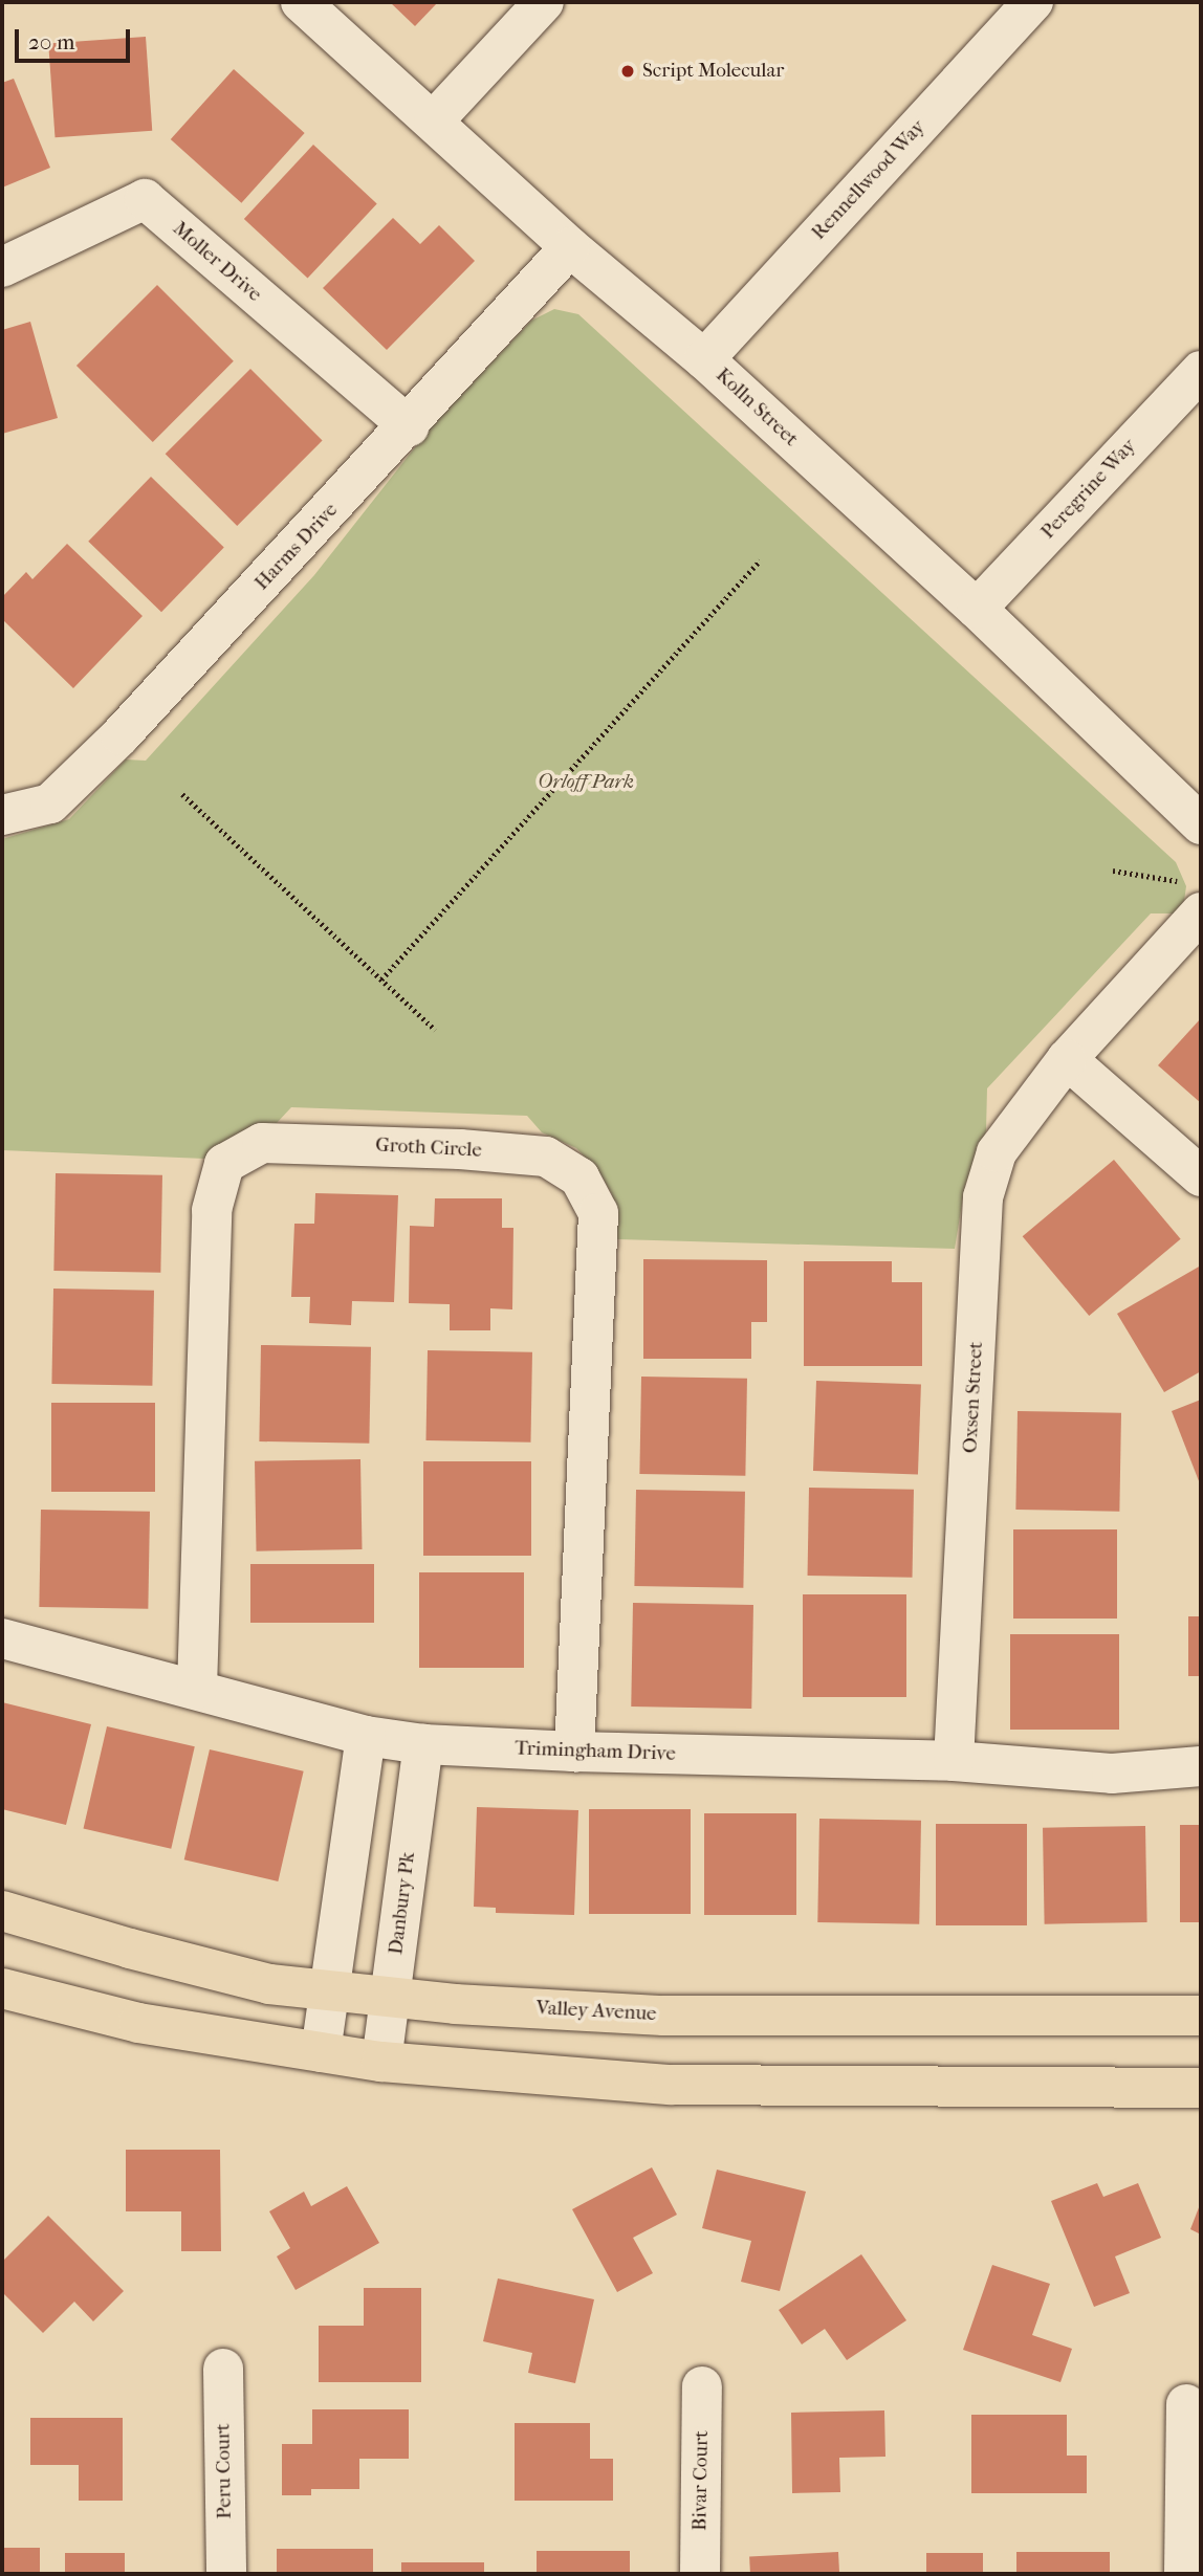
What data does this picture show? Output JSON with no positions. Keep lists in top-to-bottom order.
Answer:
{
  "streets": {
    "main road": ["Valley Avenue"],
    "street": [
      "Rennellwood Way",
      "Moller Drive",
      "Kolln Street",
      "Peregrine Way",
      "Harms Drive",
      "Groth Circle",
      "Oxsen Street",
      "Trimingham Drive",
      "Danbury Pk",
      "Peru Court",
      "Bivar Court"
    ]
  },
  "crossings": [
    ["Rennellwood Way", "Kolln Street"],
    ["Moller Drive", "Harms Drive"],
    ["Kolln Street", "Peregrine Way"],
    ["Kolln Street", "Harms Drive"],
    ["Groth Circle", "Trimingham Drive"],
    ["Oxsen Street", "Trimingham Drive"],
    ["Trimingham Drive", "Danbury Pk"],
    ["Danbury Pk", "Valley Avenue"]
  ],
  "parks": ["Orloff Park"],
  "places": ["Script Molecular"],
  "scale_bar": "20 m"
}
